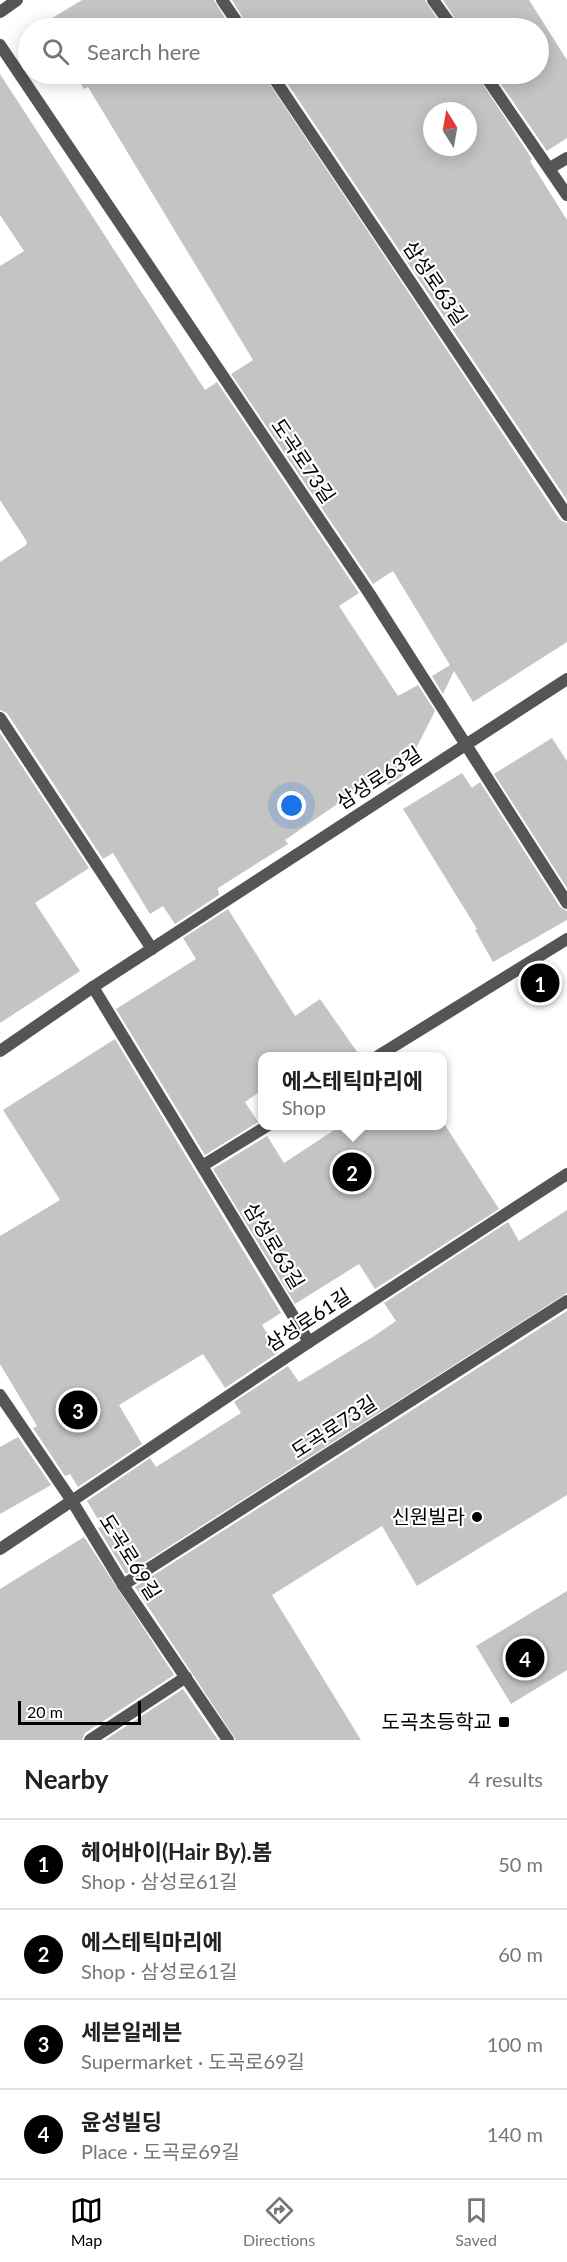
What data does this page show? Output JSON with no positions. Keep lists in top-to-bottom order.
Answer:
{
  "streets": {
    "street": [
      "삼성로63길",
      "도곡로73길",
      "삼성로61길",
      "도곡로69길"
    ]
  },
  "crossings": [
    ["삼성로63길", "도곡로73길"],
    ["삼성로63길", "삼성로61길"],
    ["도곡로73길", "도곡로69길"],
    ["삼성로61길", "도곡로69길"]
  ],
  "places": {
    "other": ["신원빌라"],
    "transit": ["도곡초등학교"]
  },
  "scale_bar": "20 m",
  "north": "top",
  "page": {
    "search": "Search here",
    "pins": [
      "1",
      "2",
      "3",
      "4"
    ],
    "popup": ["에스테틱마리에", "Shop"],
    "scale": "20 m",
    "heading": ["Nearby", "4 results"],
    "list": [
      {
        "mark": "1",
        "name": "헤어바이(Hair By).봄",
        "note": "Shop · 삼성로61길",
        "value": "50 m"
      },
      {
        "mark": "2",
        "name": "에스테틱마리에",
        "note": "Shop · 삼성로61길",
        "value": "60 m"
      },
      {
        "mark": "3",
        "name": "세븐일레븐",
        "note": "Supermarket · 도곡로69길",
        "value": "100 m"
      },
      {
        "mark": "4",
        "name": "윤성빌딩",
        "note": "Place · 도곡로69길",
        "value": "140 m"
      }
    ],
    "nav": ["Map", "Directions", "Saved"]
  }
}
